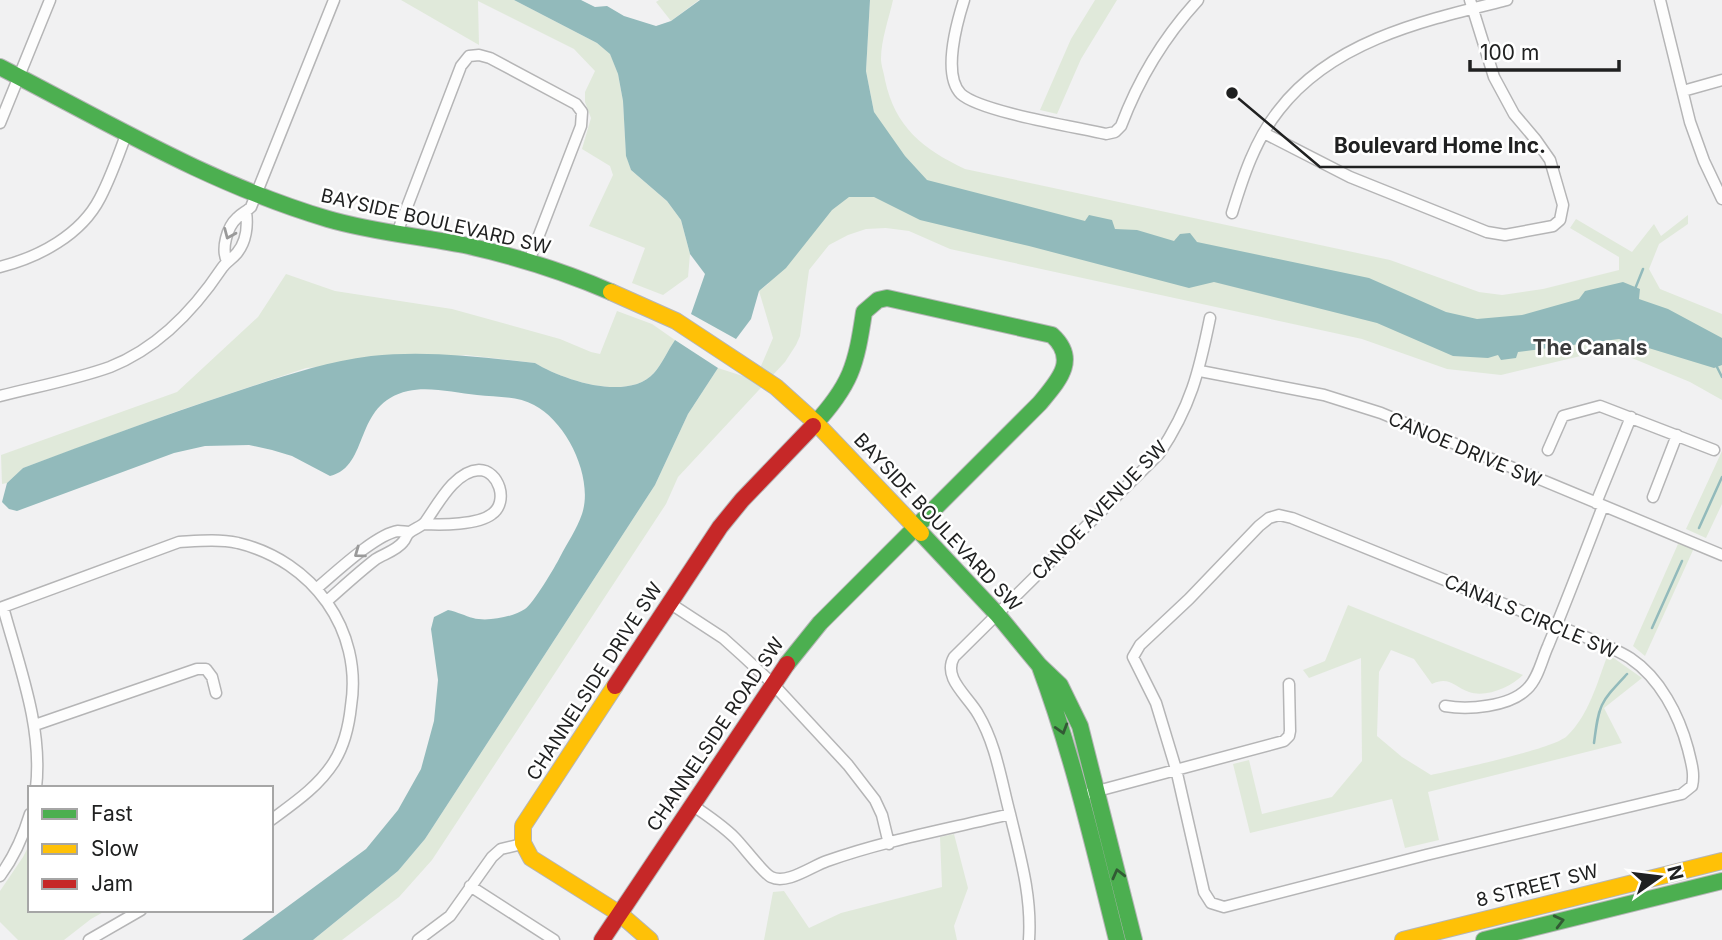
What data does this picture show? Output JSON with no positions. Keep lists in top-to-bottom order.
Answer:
{
  "streets": {
    "street": [
      "BAYSIDE BOULEVARD SW",
      "CANOE DRIVE SW",
      "CANOE AVENUE SW",
      "CANALS CIRCLE SW",
      "CHANNELSIDE DRIVE SW",
      "CHANNELSIDE ROAD SW",
      "8 STREET SW"
    ]
  },
  "crossings": [
    ["BAYSIDE BOULEVARD SW", "CANOE AVENUE SW"],
    ["BAYSIDE BOULEVARD SW", "CHANNELSIDE DRIVE SW"],
    ["BAYSIDE BOULEVARD SW", "CHANNELSIDE ROAD SW"],
    ["CANOE DRIVE SW", "CANOE AVENUE SW"],
    ["CHANNELSIDE DRIVE SW", "CHANNELSIDE ROAD SW"]
  ],
  "districts": ["The Canals"],
  "places": ["Boulevard Home Inc."],
  "legend": ["Fast", "Slow", "Jam"],
  "scale_bar": "100 m",
  "north": "right"
}
